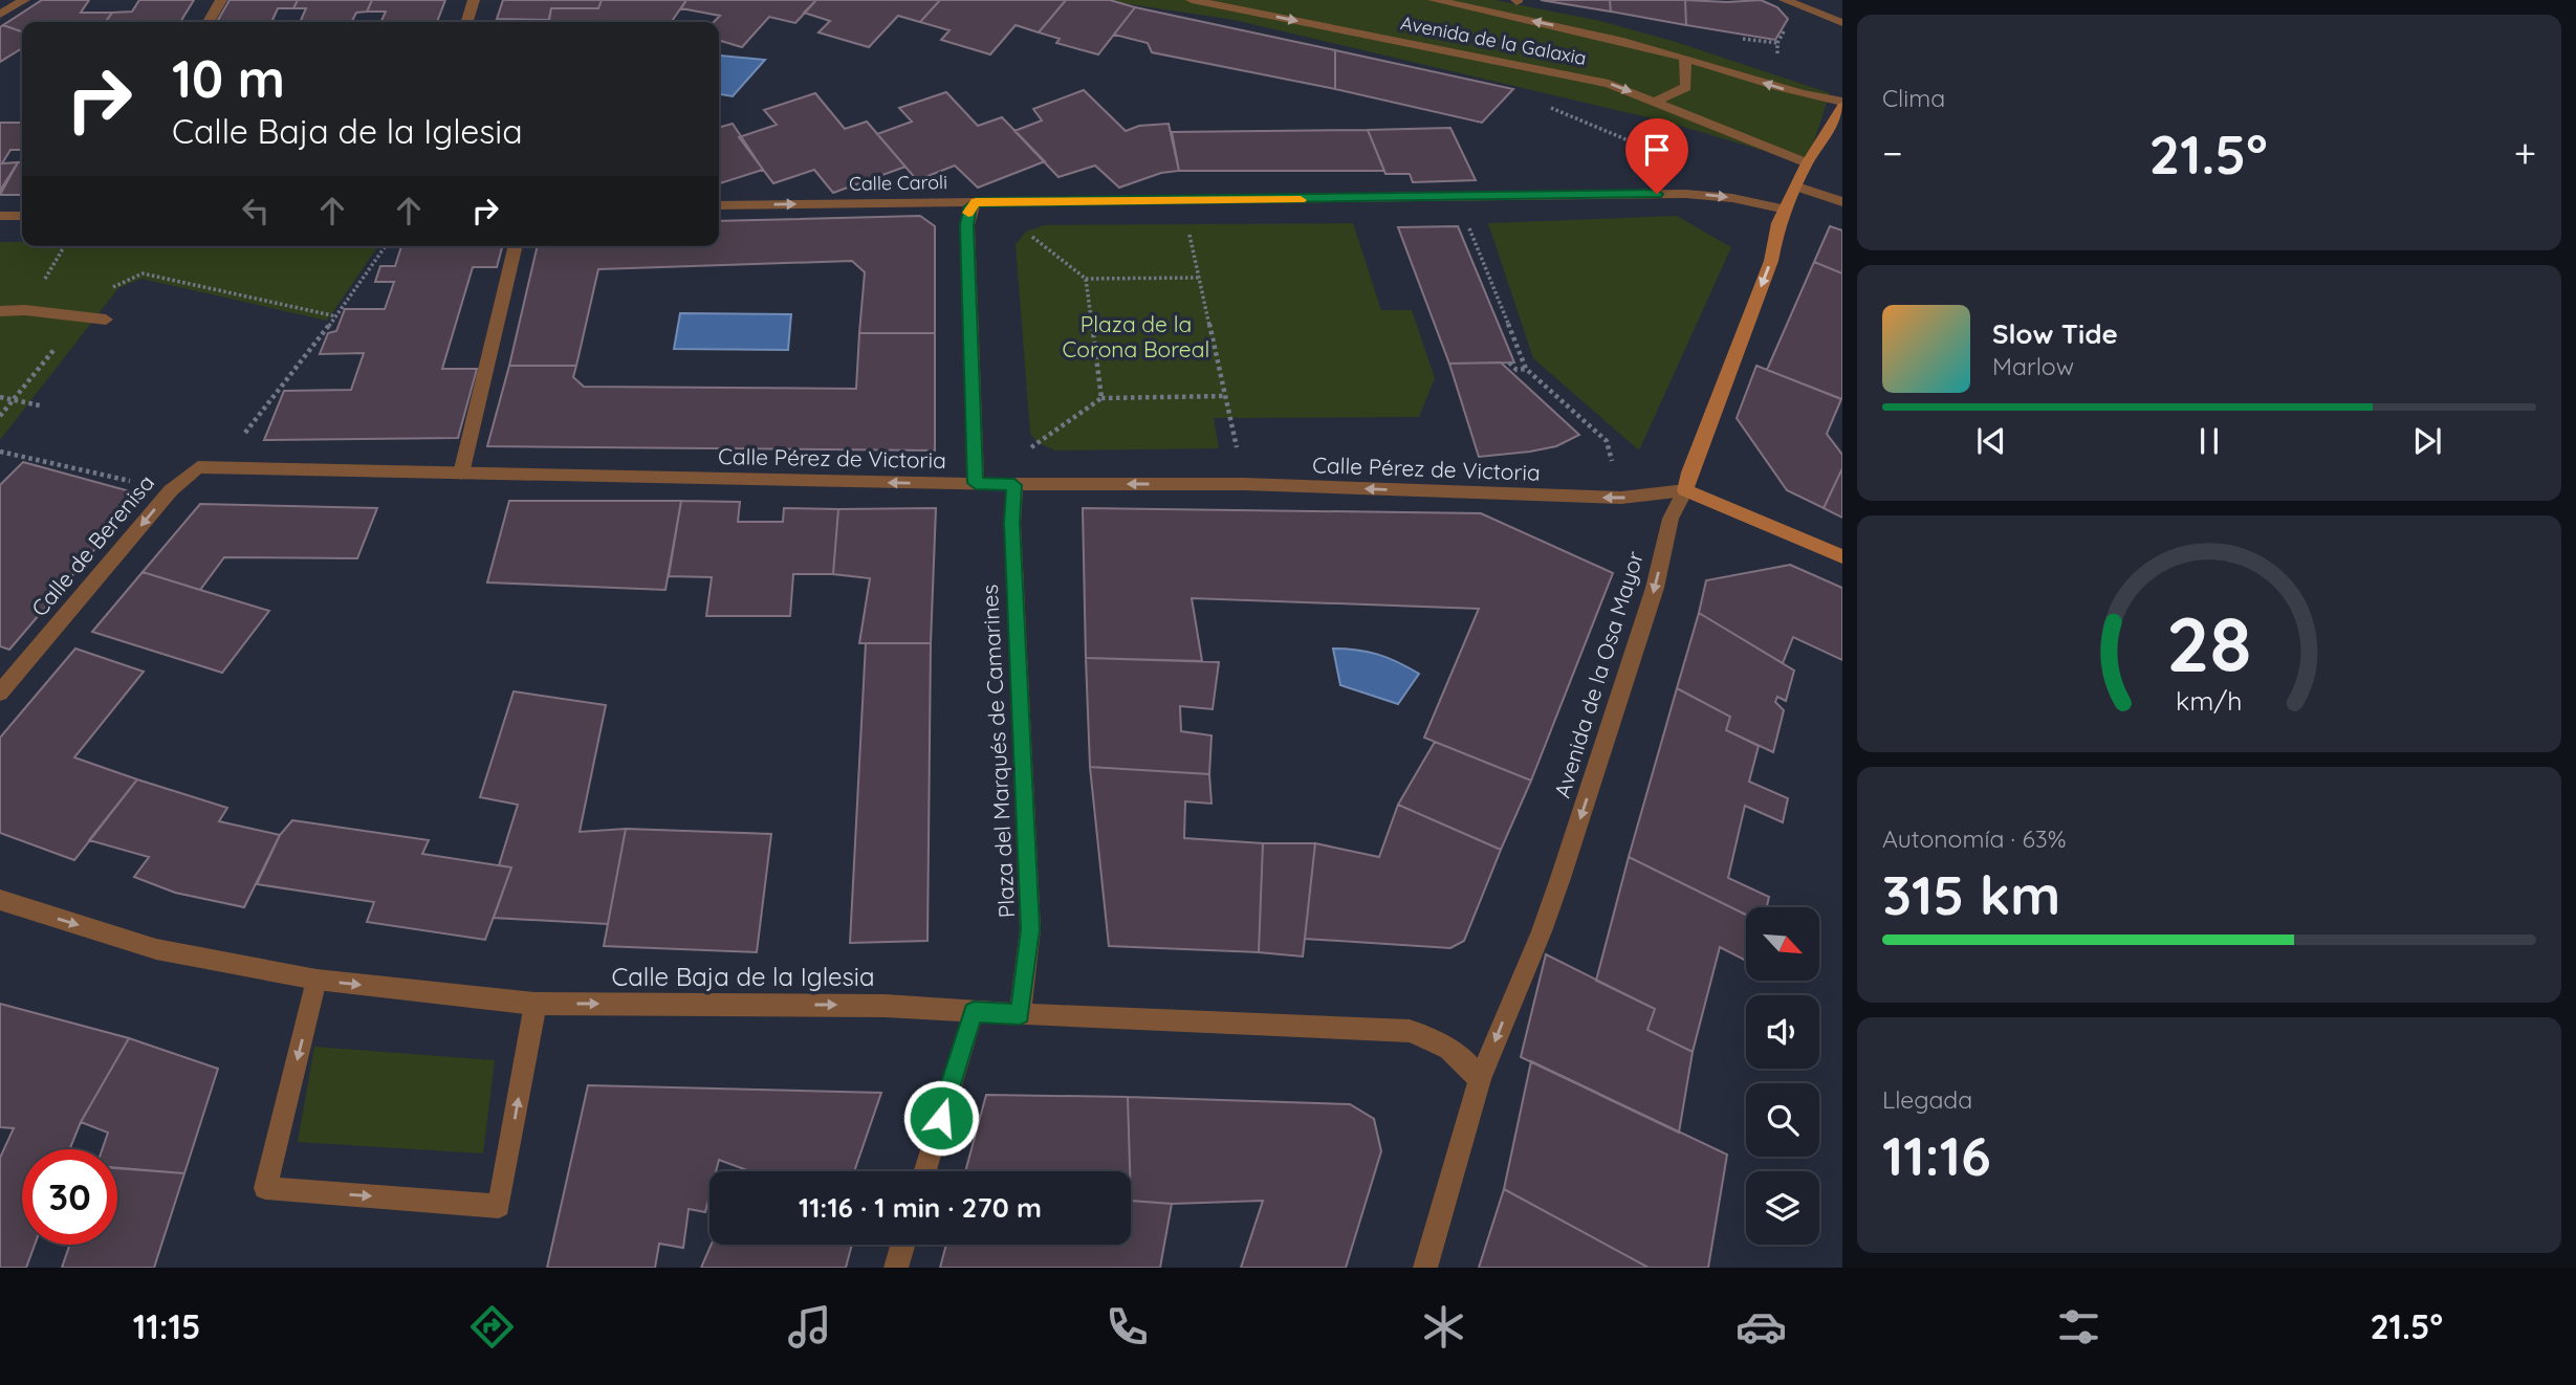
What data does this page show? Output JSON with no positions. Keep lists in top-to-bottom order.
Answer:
{
  "streets": {
    "main road": ["Avenida de la Osa Mayor"],
    "street": [
      "Avenida de la Galaxia",
      "Calle Caroli",
      "Calle Pérez de Victoria",
      "Calle de Berenisa",
      "Plaza del Marqués de Camarines",
      "Calle Baja de la Iglesia"
    ]
  },
  "crossings": [
    ["Avenida de la Galaxia", "Avenida de la Osa Mayor"],
    ["Calle Caroli", "Avenida de la Osa Mayor"],
    ["Calle Pérez de Victoria", "Calle de Berenisa"],
    ["Calle Pérez de Victoria", "Avenida de la Osa Mayor"],
    ["Calle Pérez de Victoria", "Plaza del Marqués de Camarines"],
    ["Avenida de la Osa Mayor", "Calle Baja de la Iglesia"],
    ["Plaza del Marqués de Camarines", "Calle Baja de la Iglesia"]
  ],
  "one_way": [
    "Calle Caroli",
    "Calle Pérez de Victoria",
    "Calle de Berenisa",
    "Avenida de la Osa Mayor",
    "Calle Baja de la Iglesia"
  ],
  "parks": ["Plaza de la Corona Boreal"],
  "north": "bottom right",
  "page": {
    "tile": [
      "Clima",
      ["Autonomía · 63%", "315 km"],
      ["Llegada", "11:16"]
    ],
    "turn": ["10 m", "Calle Baja de la Iglesia"],
    "heat": ["−", "21.5°", "+"],
    "song": ["Slow Tide", "Marlow"],
    "limit": "30",
    "trip": "11:16 · 1 min · 270 m",
    "tabs": ["11:15", "21.5°"],
    "gauge": ["28", "km/h"]
  }
}
